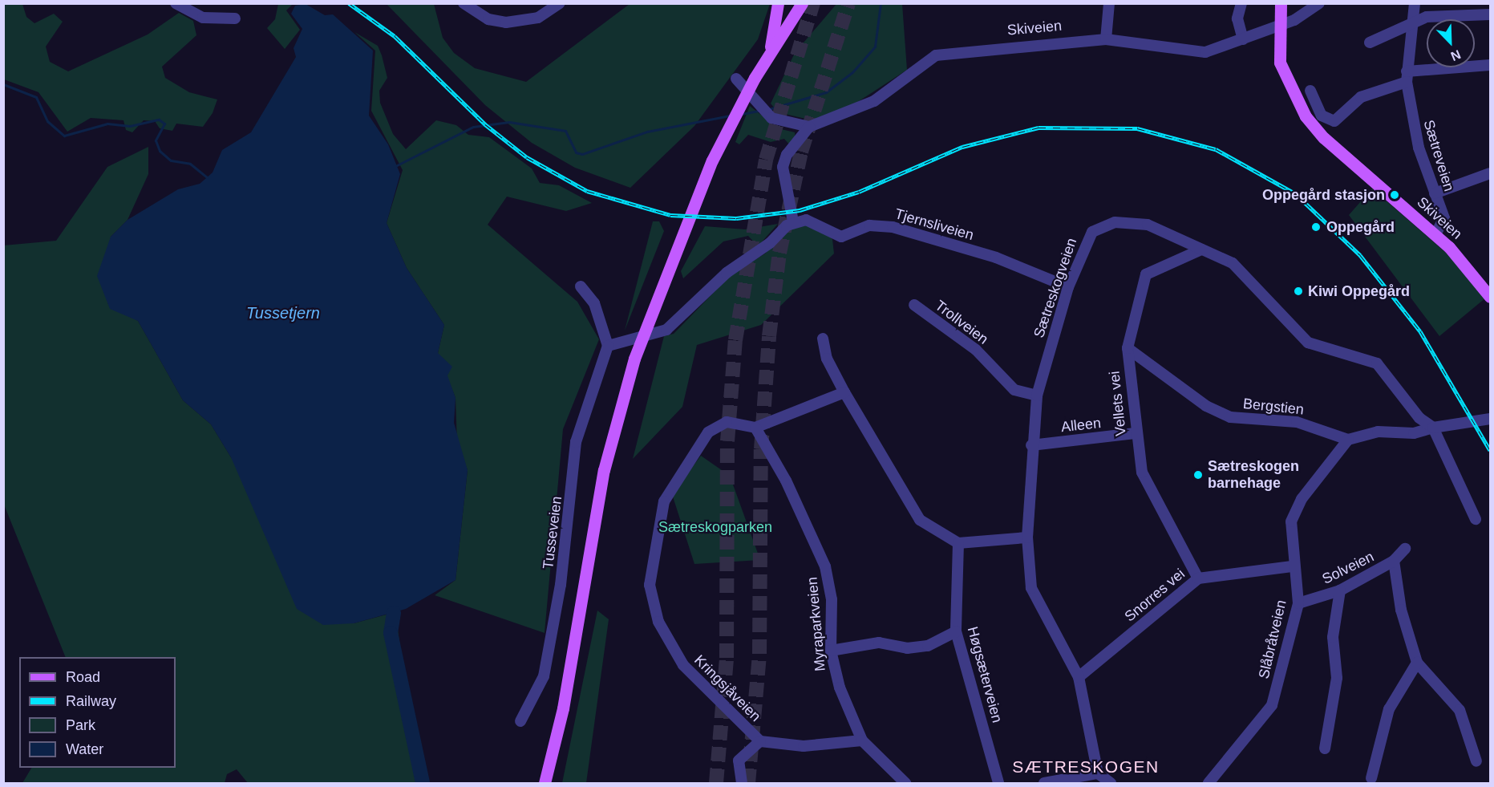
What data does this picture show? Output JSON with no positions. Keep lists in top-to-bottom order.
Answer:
{
  "streets": {
    "main road": ["Skiveien"],
    "street": [
      "Sætreveien",
      "Tjernsliveien",
      "Sætreskogveien",
      "Trollveien",
      "Vellets vei",
      "Bergstien",
      "Alleen",
      "Tusseveien",
      "Solveien",
      "Snorres vei",
      "Myraparkveien",
      "Slåbråtveien",
      "Høgsæterveien",
      "Kringsjåveien"
    ]
  },
  "crossings": [
    ["Skiveien", "Sætreveien"],
    ["Skiveien", "Tjernsliveien"],
    ["Tjernsliveien", "Sætreskogveien"],
    ["Sætreskogveien", "Trollveien"],
    ["Sætreskogveien", "Vellets vei"],
    ["Sætreskogveien", "Alleen"],
    ["Sætreskogveien", "Snorres vei"],
    ["Vellets vei", "Bergstien"],
    ["Vellets vei", "Alleen"],
    ["Vellets vei", "Snorres vei"],
    ["Bergstien", "Slåbråtveien"],
    ["Solveien", "Slåbråtveien"],
    ["Snorres vei", "Slåbråtveien"],
    ["Myraparkveien", "Kringsjåveien"]
  ],
  "districts": ["SÆTRESKOGEN"],
  "water": ["Tussetjern"],
  "parks": ["Sætreskogparken"],
  "places": [
    "Oppegård stasjon",
    "Oppegård",
    "Kiwi Oppegård",
    "Sætreskogen barnehage"
  ],
  "legend": [
    "Road",
    "Railway",
    "Park",
    "Water"
  ],
  "north": "bottom right"
}
